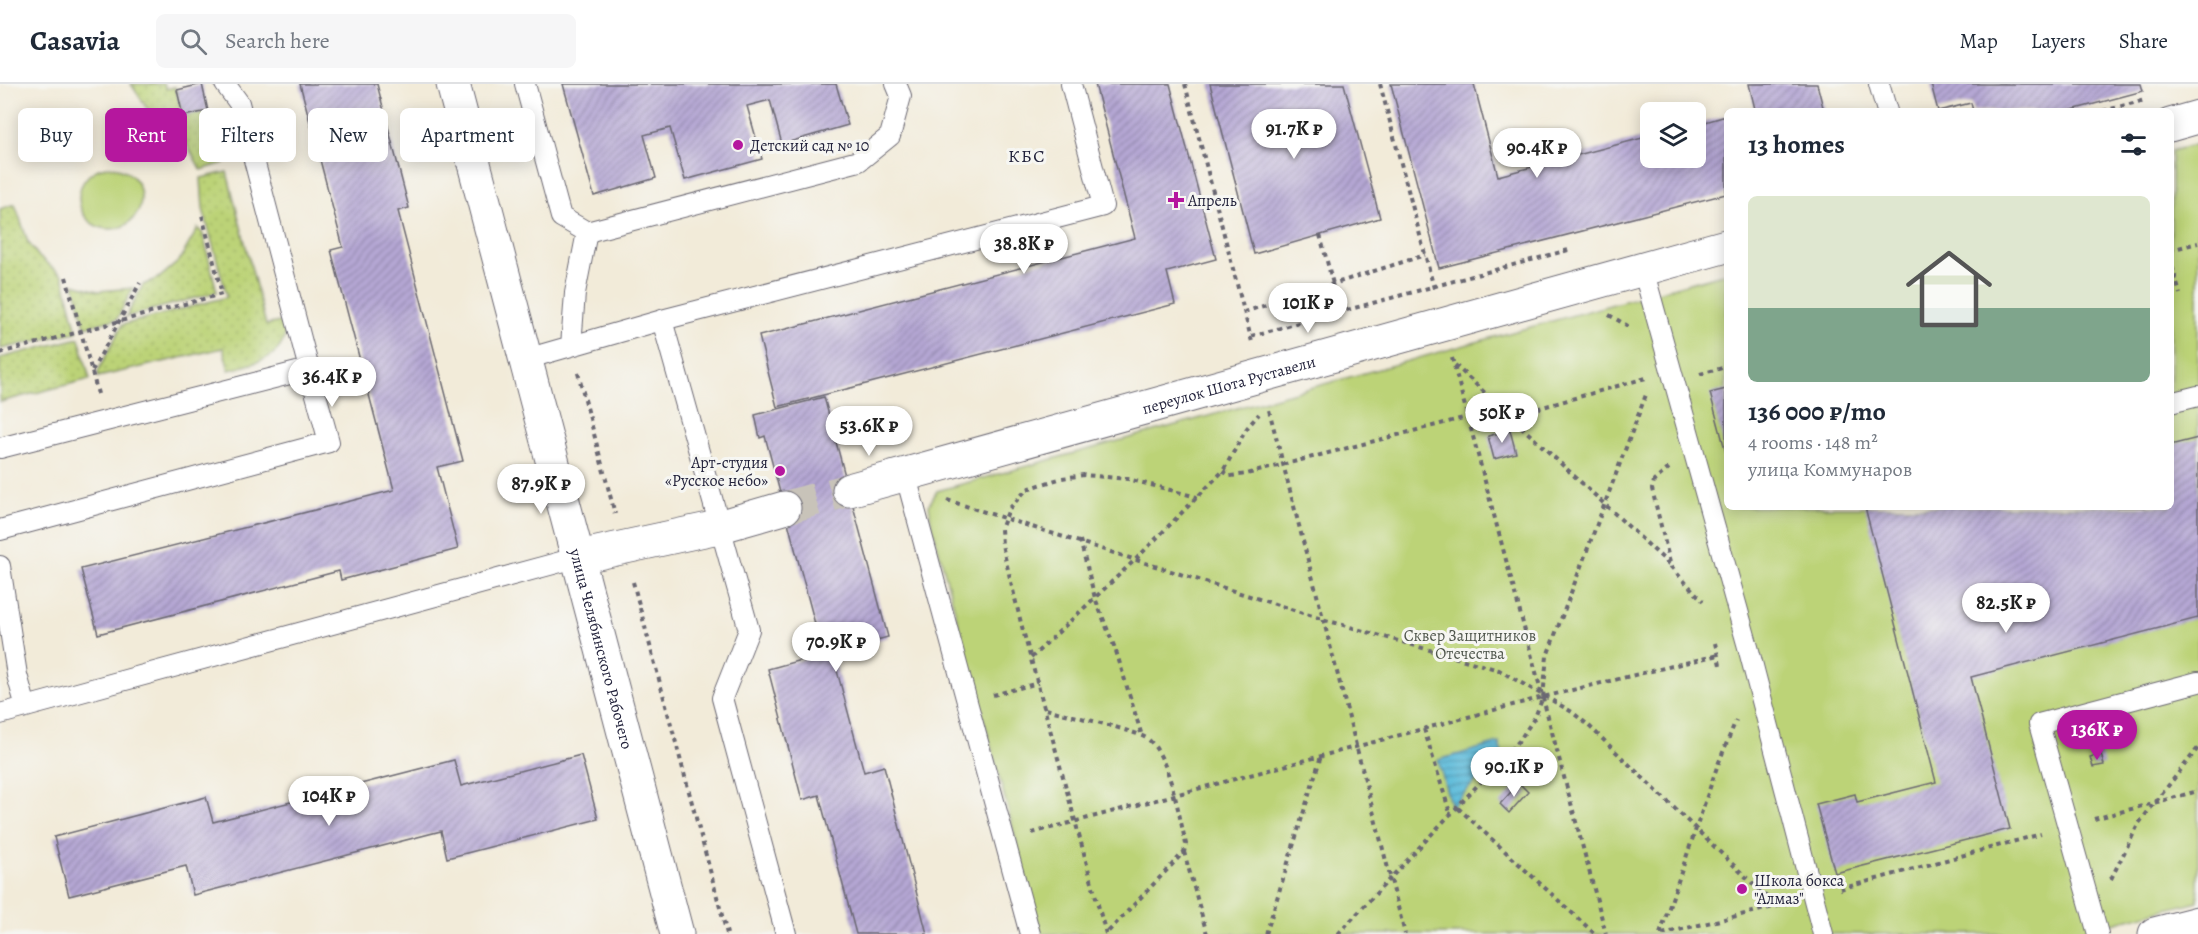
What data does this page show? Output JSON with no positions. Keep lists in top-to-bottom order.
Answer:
{
  "streets": {
    "street": ["переулок Шота Руставели", "улица Челябинского Рабочего"]
  },
  "districts": ["КБС"],
  "parks": ["Сквер Защитников Отечества"],
  "places": {
    "other": ["Детский сад № 10", "Арт-студия «Русское небо»", "Школа бокса \"Алмаз\""],
    "health": ["Апрель"]
  },
  "page": {
    "header": "Casavia",
    "search": "Search here",
    "nav": ["Map", "Layers", "Share"],
    "chip": [
      "Buy",
      "Rent",
      "Filters",
      "New",
      "Apartment"
    ],
    "heading": "13 homes",
    "price": [
      "91.7K ₽",
      "90.4K ₽",
      "38.8K ₽",
      "101K ₽",
      "36.4K ₽",
      "50K ₽",
      "53.6K ₽",
      "87.9K ₽",
      "82.5K ₽",
      "70.9K ₽",
      "136K ₽",
      "90.1K ₽",
      "104K ₽"
    ],
    "list": [
      {
        "name": "136 000 ₽/mo",
        "note": "4 rooms · 148 m² · улица Коммунаров"
      }
    ]
  }
}
